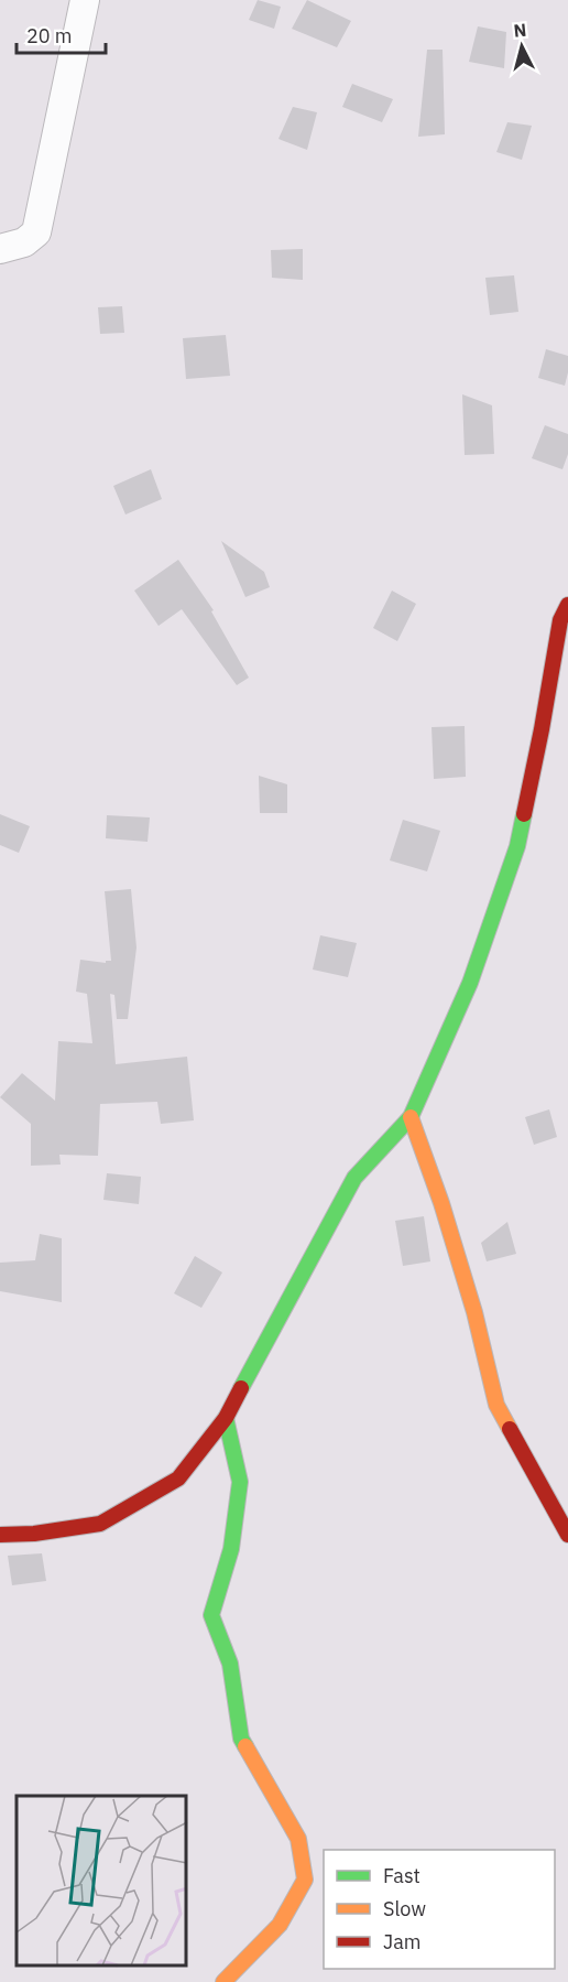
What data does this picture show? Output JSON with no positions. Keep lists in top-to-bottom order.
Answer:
{
  "legend": ["Fast", "Slow", "Jam"],
  "scale_bar": "20 m",
  "north": "top"
}
